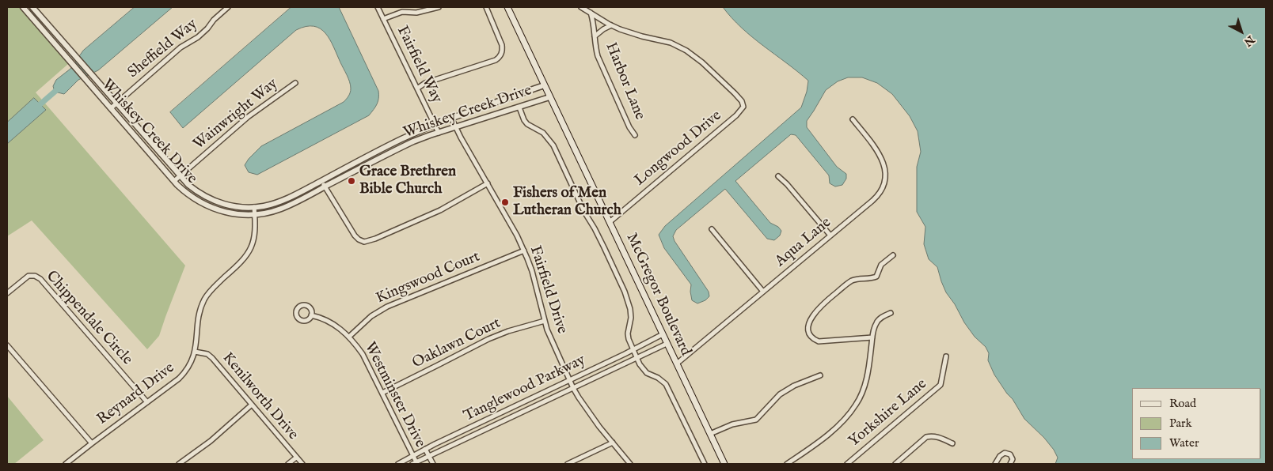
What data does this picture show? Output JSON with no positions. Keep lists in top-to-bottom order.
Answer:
{
  "streets": {
    "main road": ["McGregor Boulevard"],
    "street": [
      "Sheffield Way",
      "Fairfield Way",
      "Harbor Lane",
      "Whiskey Creek Drive",
      "Wainwright Way",
      "Longwood Drive",
      "Aqua Lane",
      "Kingswood Court",
      "Fairfield Drive",
      "Chippendale Circle",
      "Oaklawn Court",
      "Tanglewood Parkway",
      "Reynard Drive",
      "Westminster Drive",
      "Kenilworth Drive",
      "Yorkshire Lane"
    ]
  },
  "crossings": [
    ["Sheffield Way", "Whiskey Creek Drive"],
    ["Fairfield Way", "Whiskey Creek Drive"],
    ["Harbor Lane", "Longwood Drive"],
    ["Whiskey Creek Drive", "Wainwright Way"],
    ["Whiskey Creek Drive", "Fairfield Drive"],
    ["Whiskey Creek Drive", "McGregor Boulevard"],
    ["Whiskey Creek Drive", "Reynard Drive"],
    ["Longwood Drive", "McGregor Boulevard"],
    ["Aqua Lane", "McGregor Boulevard"],
    ["Kingswood Court", "Fairfield Drive"],
    ["Kingswood Court", "Westminster Drive"],
    ["Fairfield Drive", "Oaklawn Court"],
    ["Fairfield Drive", "Tanglewood Parkway"],
    ["McGregor Boulevard", "Tanglewood Parkway"],
    ["Chippendale Circle", "Reynard Drive"],
    ["Oaklawn Court", "Westminster Drive"],
    ["Tanglewood Parkway", "Westminster Drive"],
    ["Reynard Drive", "Kenilworth Drive"]
  ],
  "places": ["Grace Brethren Bible Church", "Fishers of Men Lutheran Church"],
  "legend": ["Road", "Park", "Water"],
  "north": "bottom right"
}
